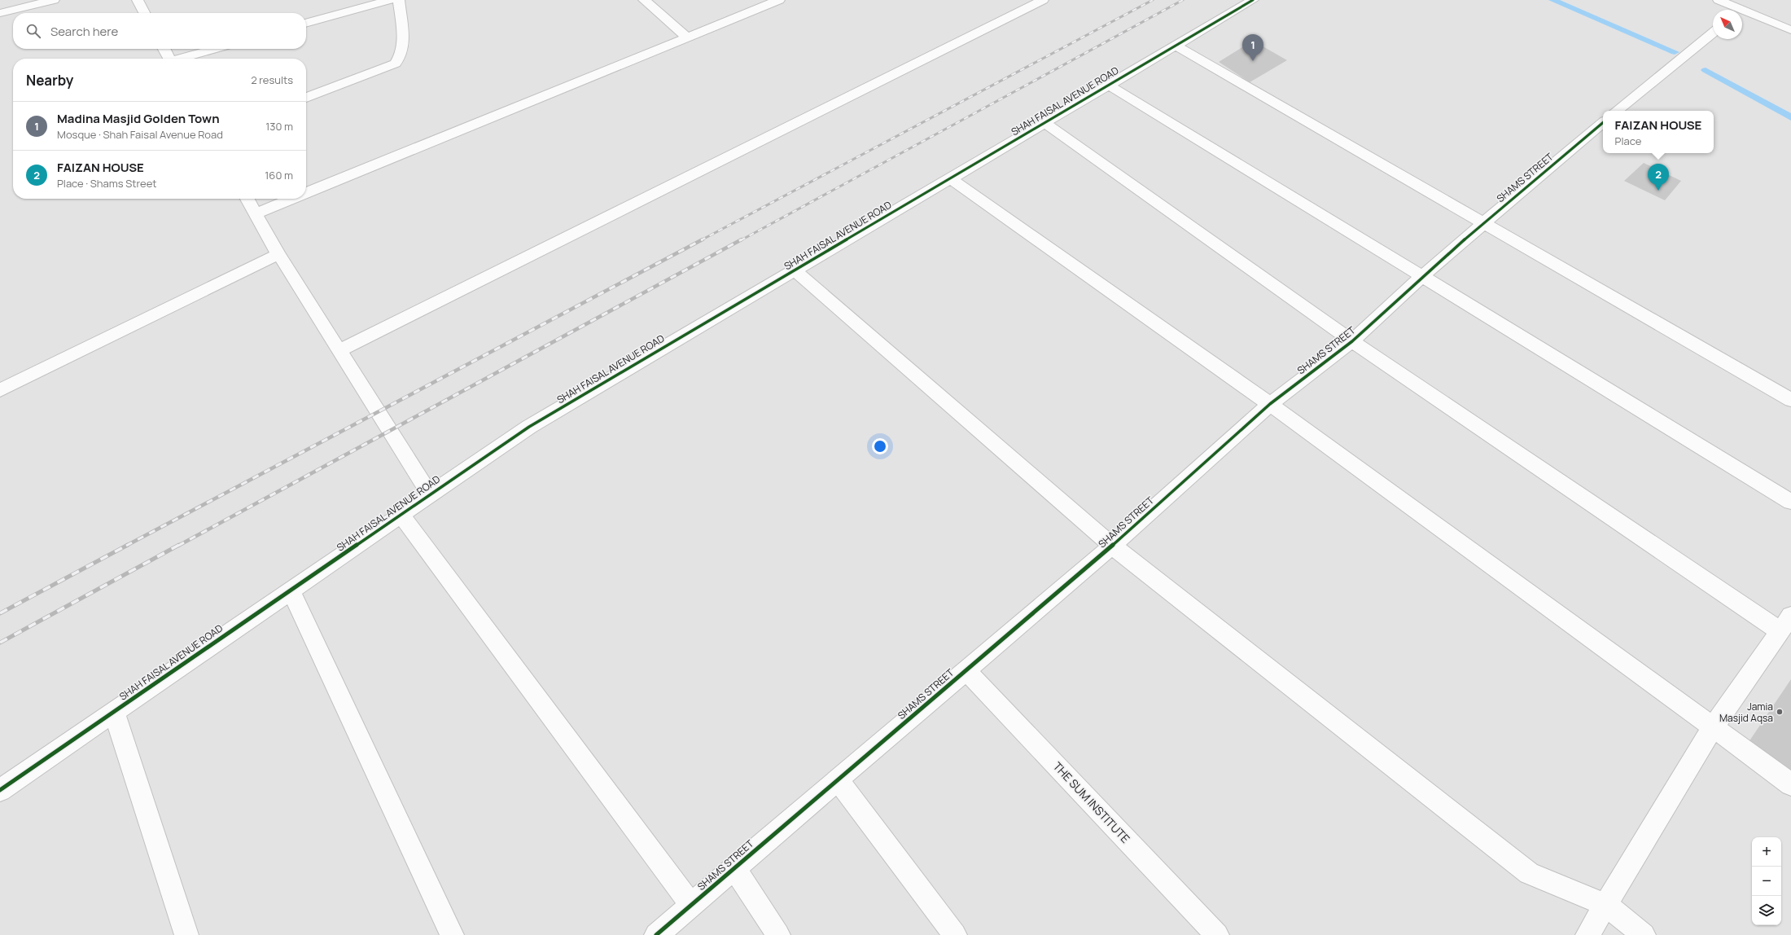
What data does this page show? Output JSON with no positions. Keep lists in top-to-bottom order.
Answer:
{
  "streets": {
    "street": ["SHAH FAISAL AVENUE ROAD", "SHAMS STREET", "THE SUM INSTITUTE"]
  },
  "crossings": [
    ["SHAMS STREET", "THE SUM INSTITUTE"]
  ],
  "places": ["Jamia Masjid Aqsa"],
  "north": "top left",
  "page": {
    "search": "Search here",
    "pins": ["1", "2"],
    "heading": ["Nearby", "2 results"],
    "list": [
      {
        "mark": "1",
        "name": "Madina Masjid Golden Town",
        "note": "Mosque · Shah Faisal Avenue Road",
        "value": "130 m"
      },
      {
        "mark": "2",
        "name": "FAIZAN HOUSE",
        "note": "Place · Shams Street",
        "value": "160 m"
      }
    ],
    "popup": ["FAIZAN HOUSE", "Place"],
    "map_buttons": ["+", "−"]
  }
}
